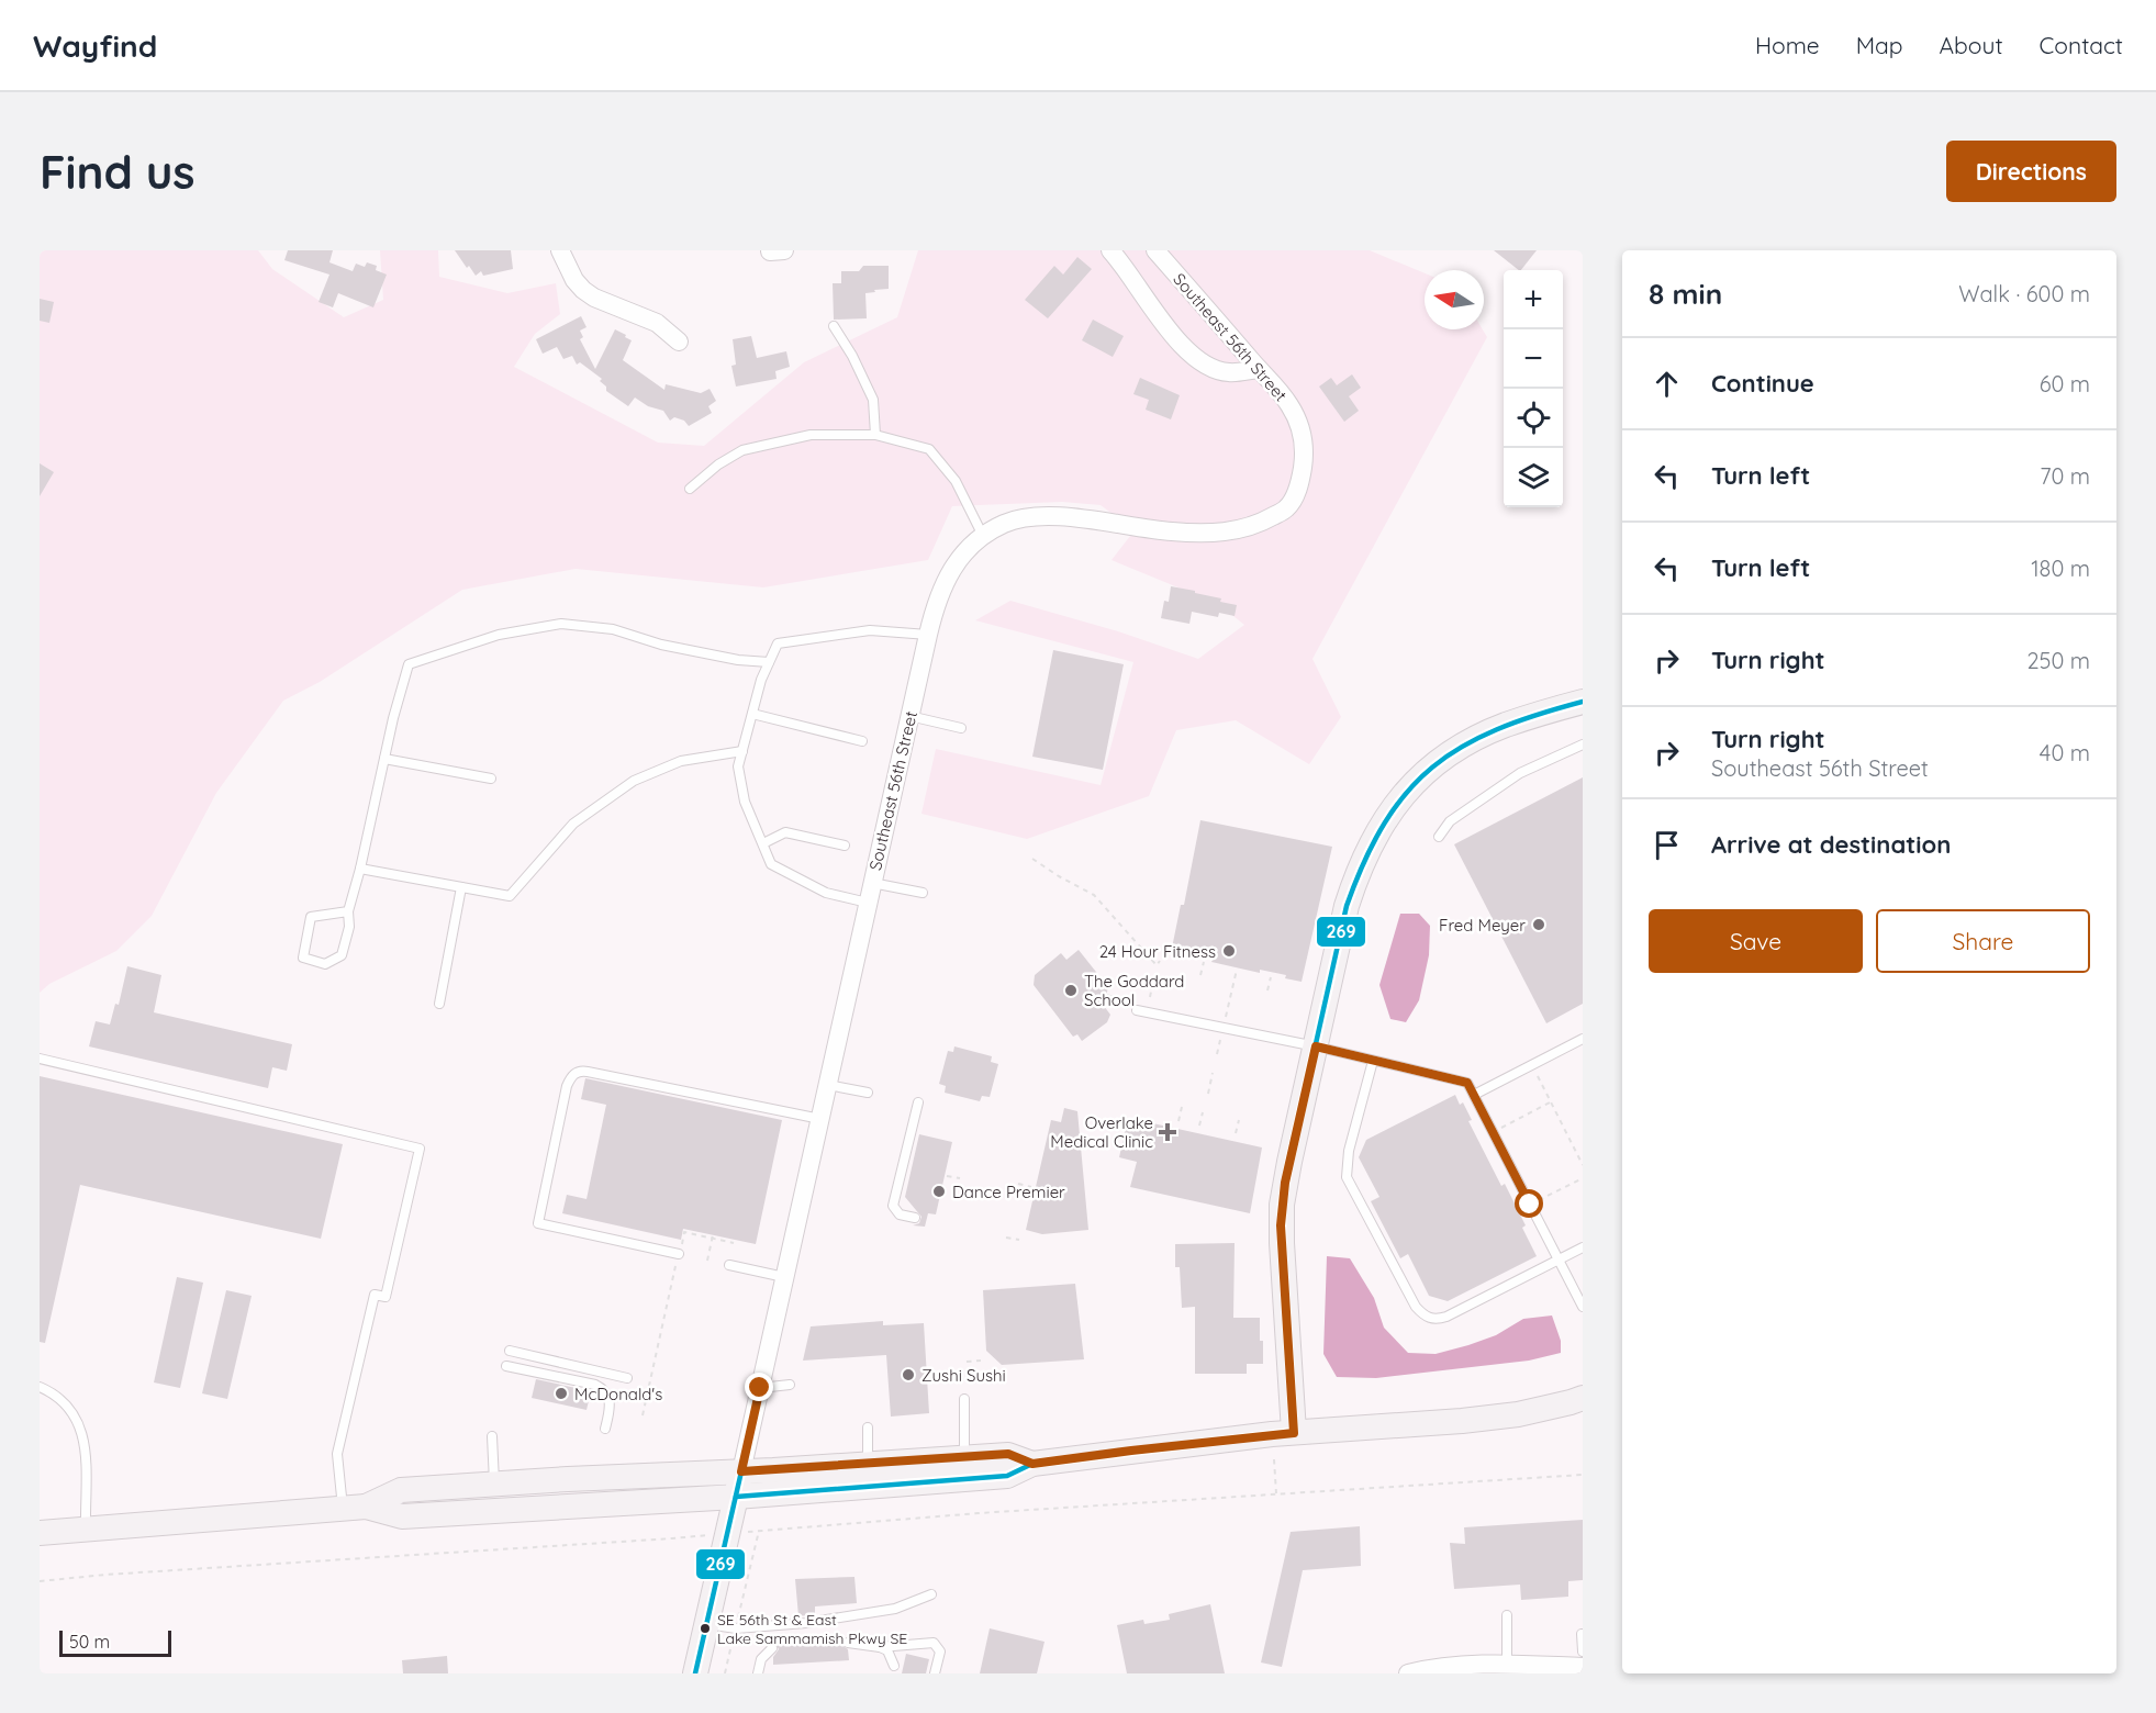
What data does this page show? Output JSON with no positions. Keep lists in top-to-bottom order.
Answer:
{
  "streets": {
    "main road": ["Southeast 56th Street"]
  },
  "places": {
    "other": [
      "Fred Meyer",
      "24 Hour Fitness",
      "The Goddard School",
      "Dance Premier",
      "Zushi Sushi",
      "McDonald's",
      "SE 56th St & East Lake Sammamish Pkwy SE"
    ],
    "health": ["Overlake Medical Clinic"]
  },
  "lines": ["transit line 269"],
  "scale_bar": "50 m",
  "north": "left",
  "page": {
    "header": "Wayfind",
    "nav": [
      "Home",
      "Map",
      "About",
      "Contact"
    ],
    "buttons": [
      "Directions",
      ["Save", "Share"]
    ],
    "title": "Find us",
    "heading": ["8 min", "Walk · 600 m"],
    "map_buttons": ["+", "−"],
    "list": [
      ["Continue", "60 m"],
      ["Turn left", "70 m"],
      ["Turn left", "180 m"],
      ["Turn right", "250 m"],
      ["Turn right", "Southeast 56th Street", "40 m"],
      "Arrive at destination"
    ],
    "scale": "50 m"
  }
}
